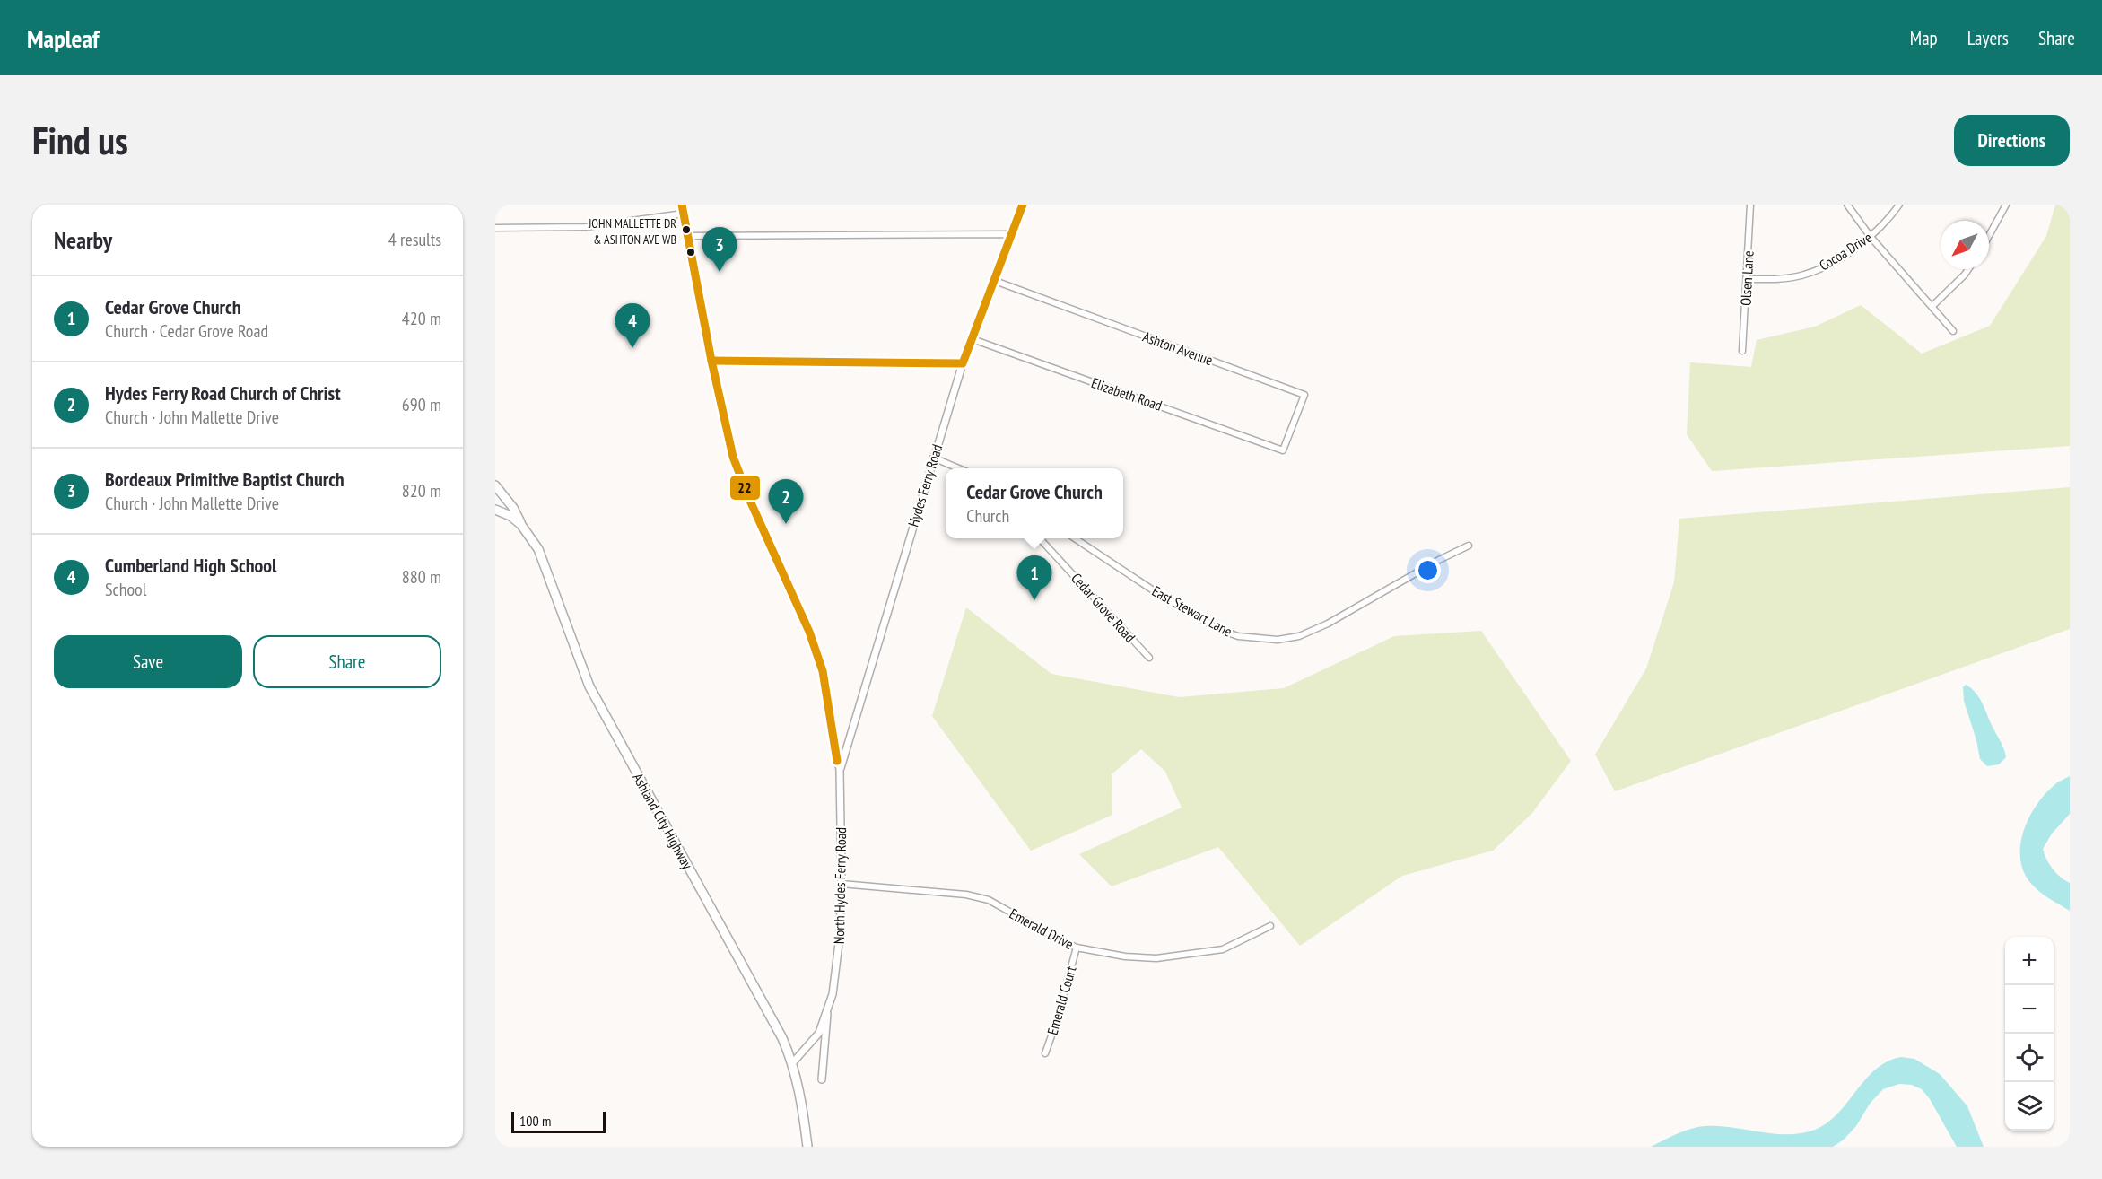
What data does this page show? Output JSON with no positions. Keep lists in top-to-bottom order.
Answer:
{
  "streets": {
    "main road": ["Ashland City Highway"],
    "street": [
      "Cocoa Drive",
      "Olsen Lane",
      "Ashton Avenue",
      "Elizabeth Road",
      "Hydes Ferry Road",
      "Cedar Grove Road",
      "East Stewart Lane",
      "North Hydes Ferry Road",
      "Emerald Drive",
      "Emerald Court"
    ]
  },
  "crossings": [
    ["Cocoa Drive", "Olsen Lane"],
    ["Ashton Avenue", "Elizabeth Road"],
    ["Ashton Avenue", "Hydes Ferry Road"],
    ["Elizabeth Road", "Hydes Ferry Road"],
    ["Hydes Ferry Road", "North Hydes Ferry Road"],
    ["Ashland City Highway", "North Hydes Ferry Road"],
    ["North Hydes Ferry Road", "Emerald Drive"],
    ["Emerald Drive", "Emerald Court"]
  ],
  "places": ["JOHN MALLETTE DR & ASHTON AVE WB"],
  "lines": ["transit line 22"],
  "scale_bar": "100 m",
  "north": "bottom left",
  "page": {
    "header": "Mapleaf",
    "nav": ["Map", "Layers", "Share"],
    "buttons": [
      "Directions",
      ["Save", "Share"]
    ],
    "title": "Find us",
    "heading": ["Nearby", "4 results"],
    "pins": [
      "3",
      "4",
      "2",
      "1"
    ],
    "list": [
      {
        "mark": "1",
        "name": "Cedar Grove Church",
        "note": "Church · Cedar Grove Road",
        "value": "420 m"
      },
      {
        "mark": "2",
        "name": "Hydes Ferry Road Church of Christ",
        "note": "Church · John Mallette Drive",
        "value": "690 m"
      },
      {
        "mark": "3",
        "name": "Bordeaux Primitive Baptist Church",
        "note": "Church · John Mallette Drive",
        "value": "820 m"
      },
      {
        "mark": "4",
        "name": "Cumberland High School",
        "note": "School",
        "value": "880 m"
      }
    ],
    "popup": ["Cedar Grove Church", "Church"],
    "map_buttons": ["+", "−"],
    "scale": "100 m"
  }
}
